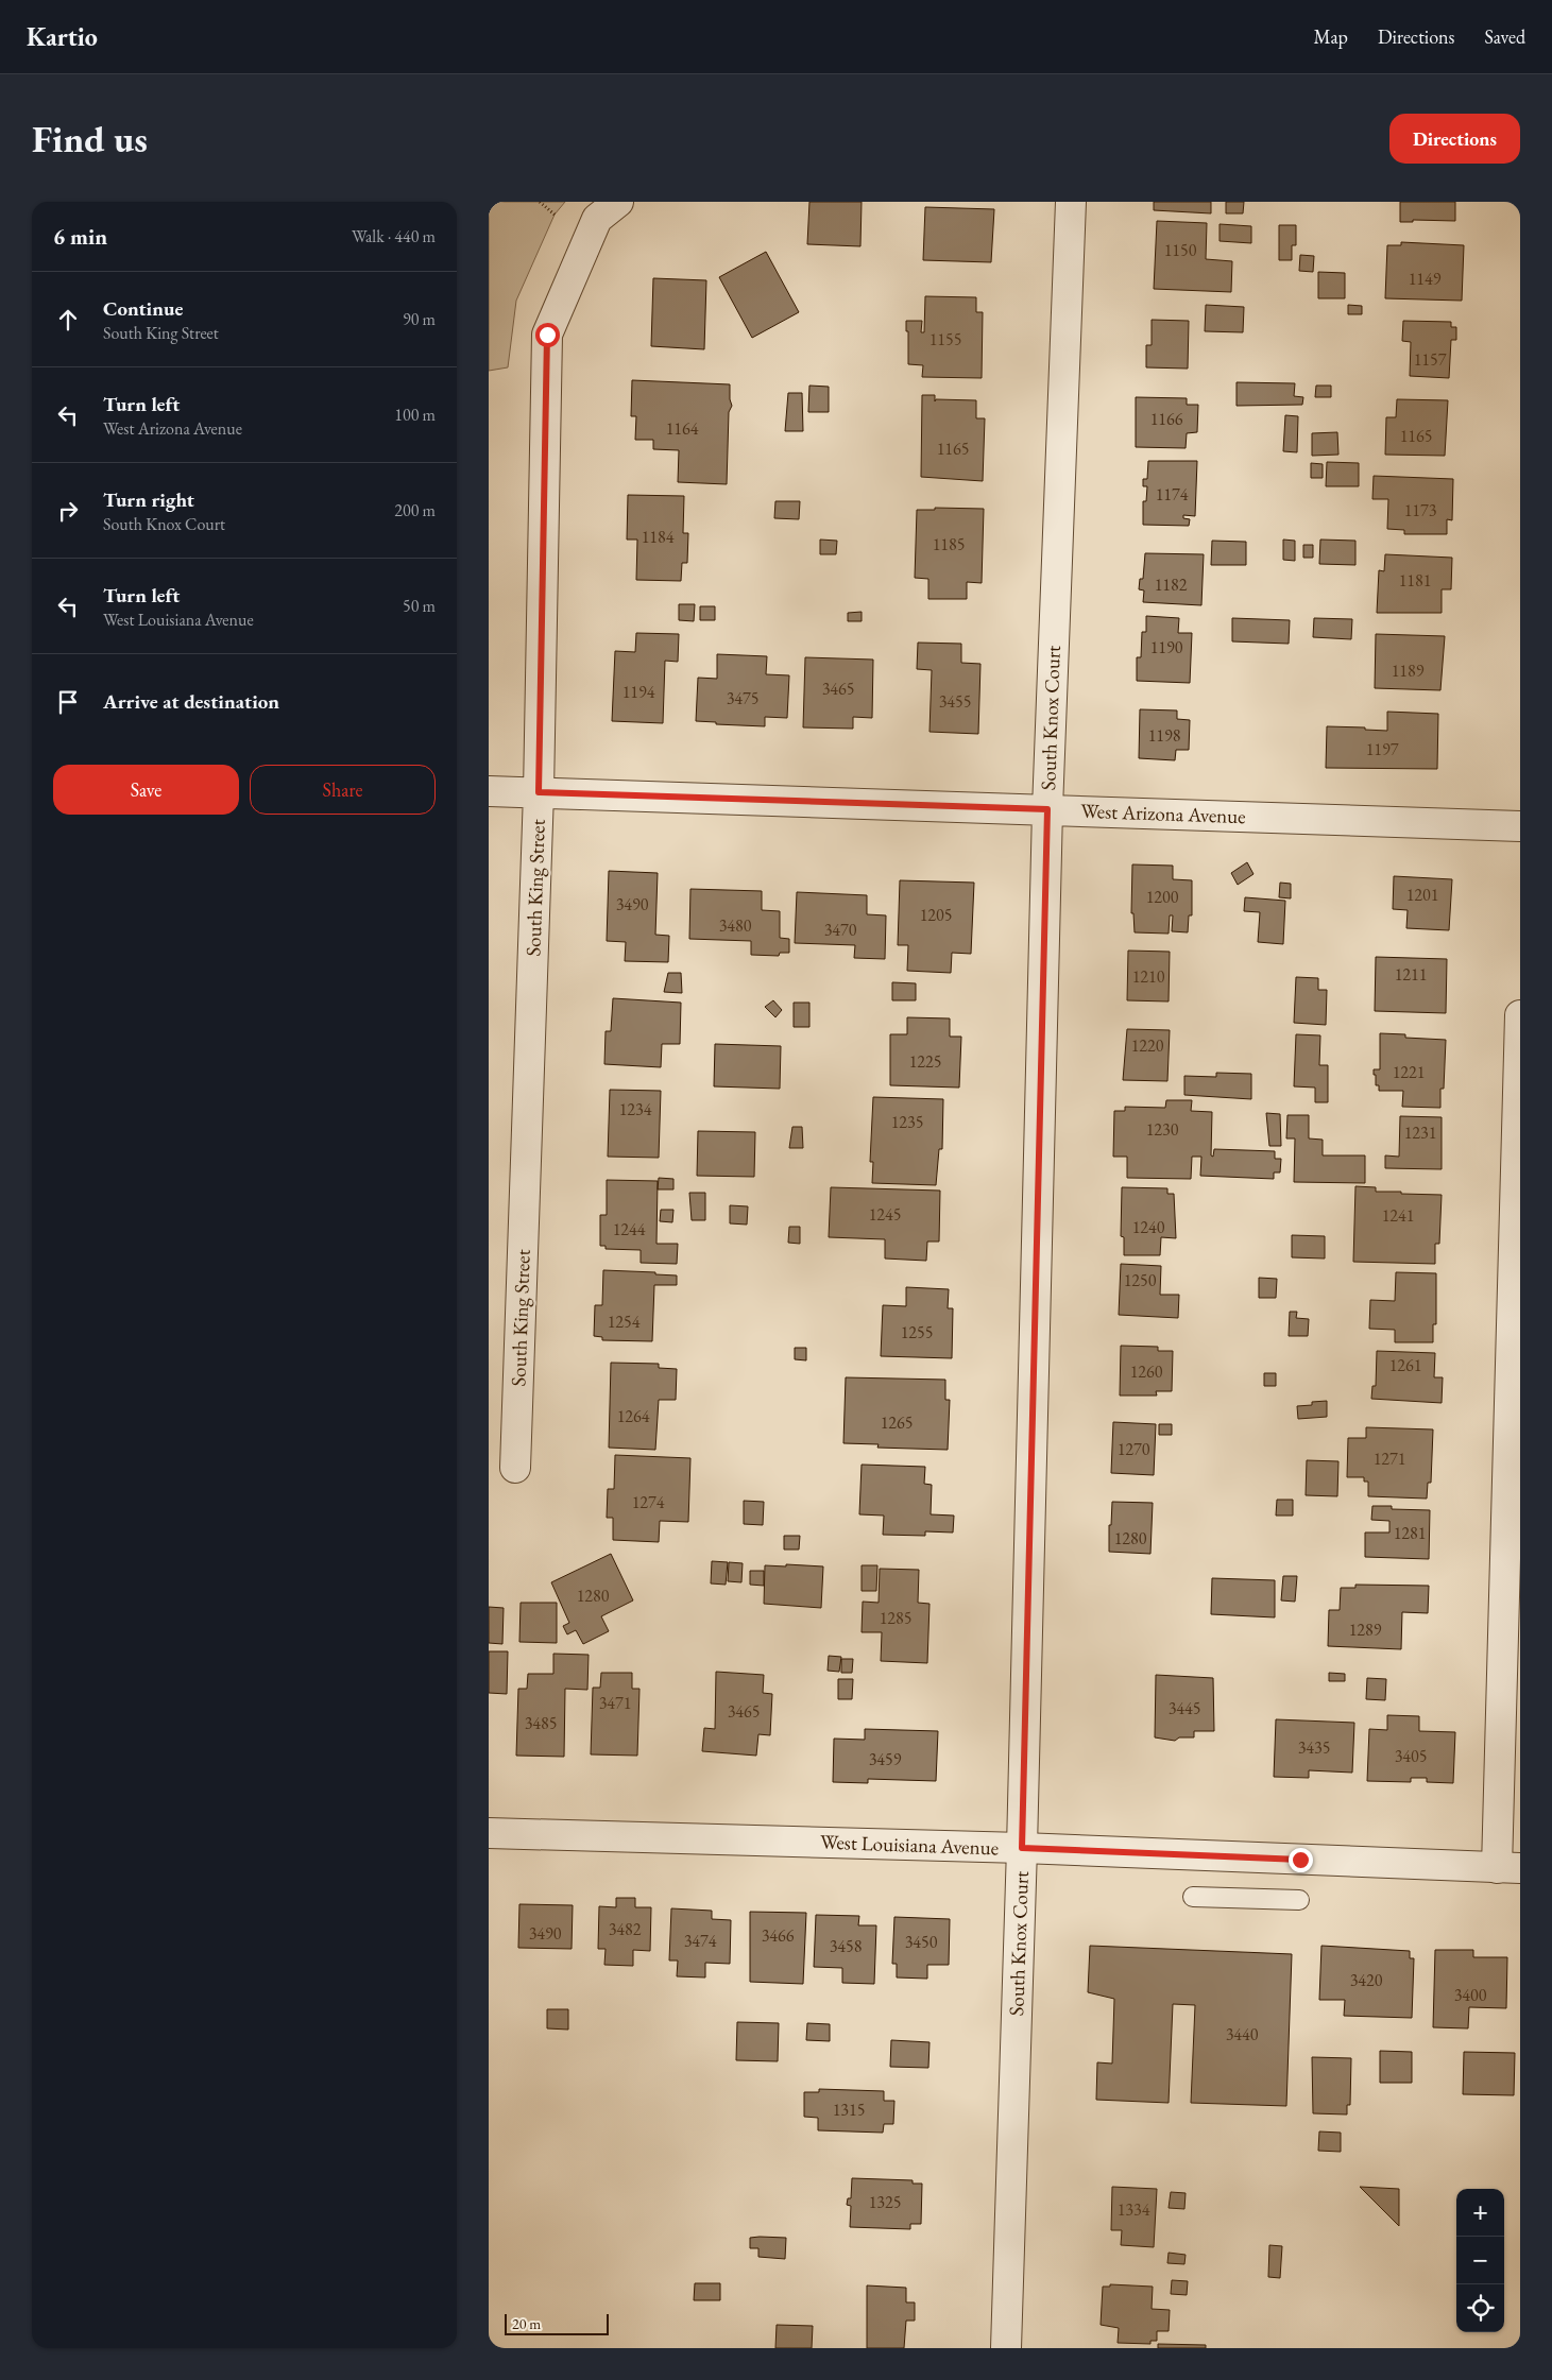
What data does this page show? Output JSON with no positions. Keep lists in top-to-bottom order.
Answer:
{
  "streets": {
    "street": [
      "South Knox Court",
      "West Arizona Avenue",
      "South King Street",
      "West Louisiana Avenue"
    ]
  },
  "crossings": [
    ["South Knox Court", "West Arizona Avenue"],
    ["South Knox Court", "West Louisiana Avenue"],
    ["West Arizona Avenue", "South King Street"]
  ],
  "house_numbers": [
    "1150",
    "1149",
    "1155",
    "1157",
    "1166",
    "1164",
    "1165",
    "1165",
    "1174",
    "1173",
    "1184",
    "1185",
    "1181",
    "1182",
    "1190",
    "1189",
    "3465",
    "1194",
    "3475",
    "3455",
    "1198",
    "1197",
    "1201",
    "1200",
    "3490",
    "1205",
    "3480",
    "3470",
    "1211",
    "1210",
    "1220",
    "1225",
    "1221",
    "1234",
    "1235",
    "1230",
    "1231",
    "1245",
    "1241",
    "1240",
    "1244",
    "1250",
    "1254",
    "1255",
    "1261",
    "1260",
    "1264",
    "1265",
    "1270",
    "1271",
    "1274",
    "1281",
    "1280",
    "1280",
    "1285",
    "1289",
    "3471",
    "3445",
    "3465",
    "3485",
    "3435",
    "3405",
    "3459",
    "3482",
    "3490",
    "3466",
    "3474",
    "3450",
    "3458",
    "3420",
    "3400",
    "3440",
    "1315",
    "1325",
    "1334"
  ],
  "scale_bar": "20 m",
  "page": {
    "header": "Kartio",
    "nav": ["Map", "Directions", "Saved"],
    "buttons": [
      "Directions",
      ["Save", "Share"]
    ],
    "title": "Find us",
    "heading": ["6 min", "Walk · 440 m"],
    "list": [
      ["Continue", "South King Street", "90 m"],
      ["Turn left", "West Arizona Avenue", "100 m"],
      ["Turn right", "South Knox Court", "200 m"],
      ["Turn left", "West Louisiana Avenue", "50 m"],
      "Arrive at destination"
    ],
    "map_buttons": ["+", "−"],
    "scale": "20 m"
  }
}
